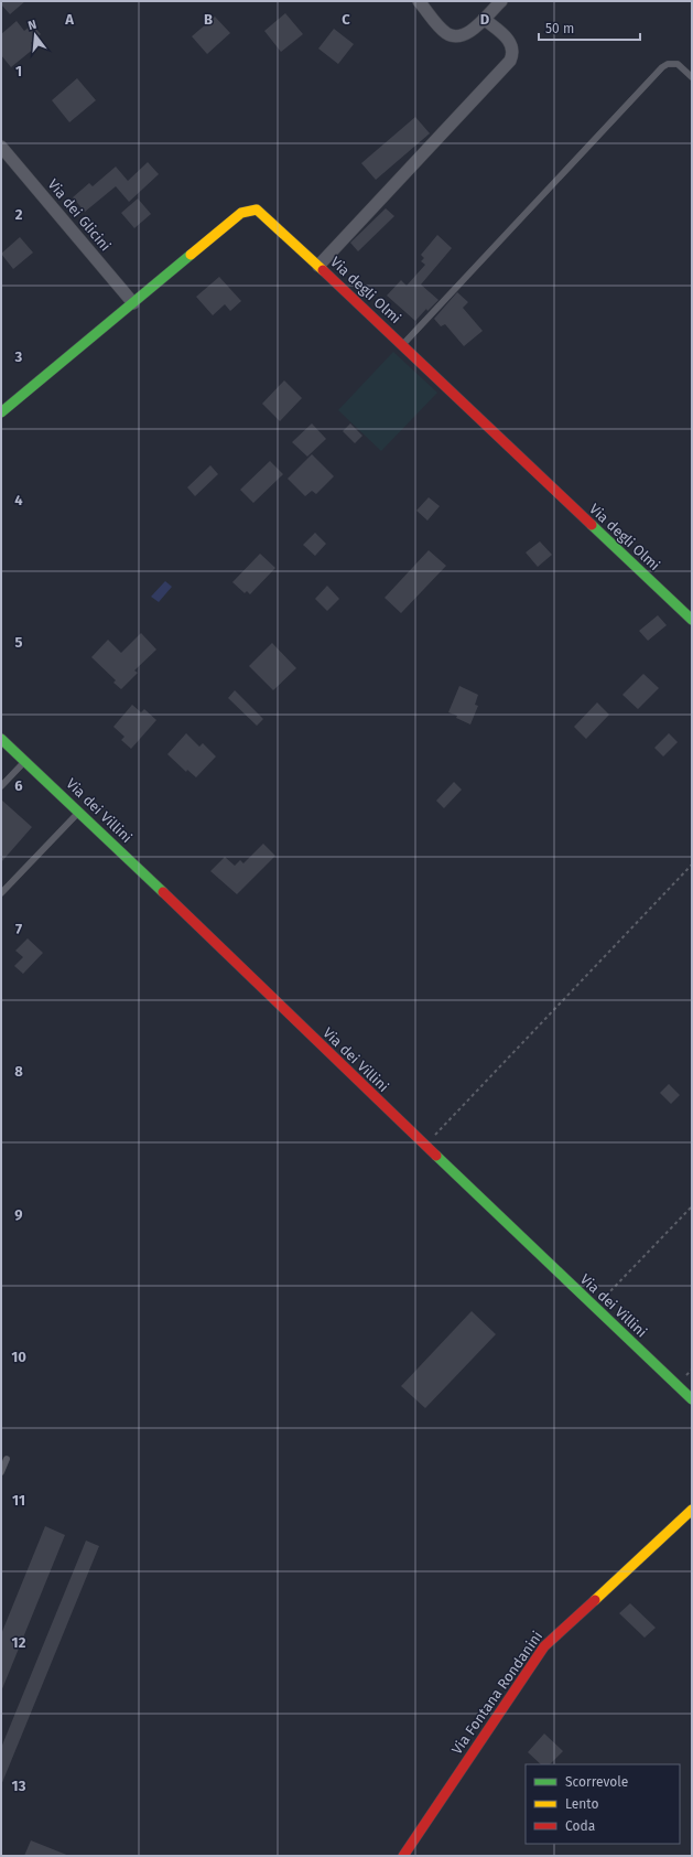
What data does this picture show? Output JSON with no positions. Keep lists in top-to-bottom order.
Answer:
{
  "streets": {
    "street": [
      "Via dei Glicini",
      "Via degli Olmi",
      "Via dei Villini",
      "Via Fontana Rondanini"
    ]
  },
  "crossings": [
    ["Via dei Glicini", "Via degli Olmi"]
  ],
  "legend": ["Scorrevole", "Lento", "Coda"],
  "scale_bar": "50 m",
  "north": "top",
  "grid": {
    "columns": [
      "A",
      "B",
      "C",
      "D"
    ],
    "rows": [
      "1",
      "2",
      "3",
      "4",
      "5",
      "6",
      "7",
      "8",
      "9",
      "10",
      "11",
      "12",
      "13"
    ]
  }
}
